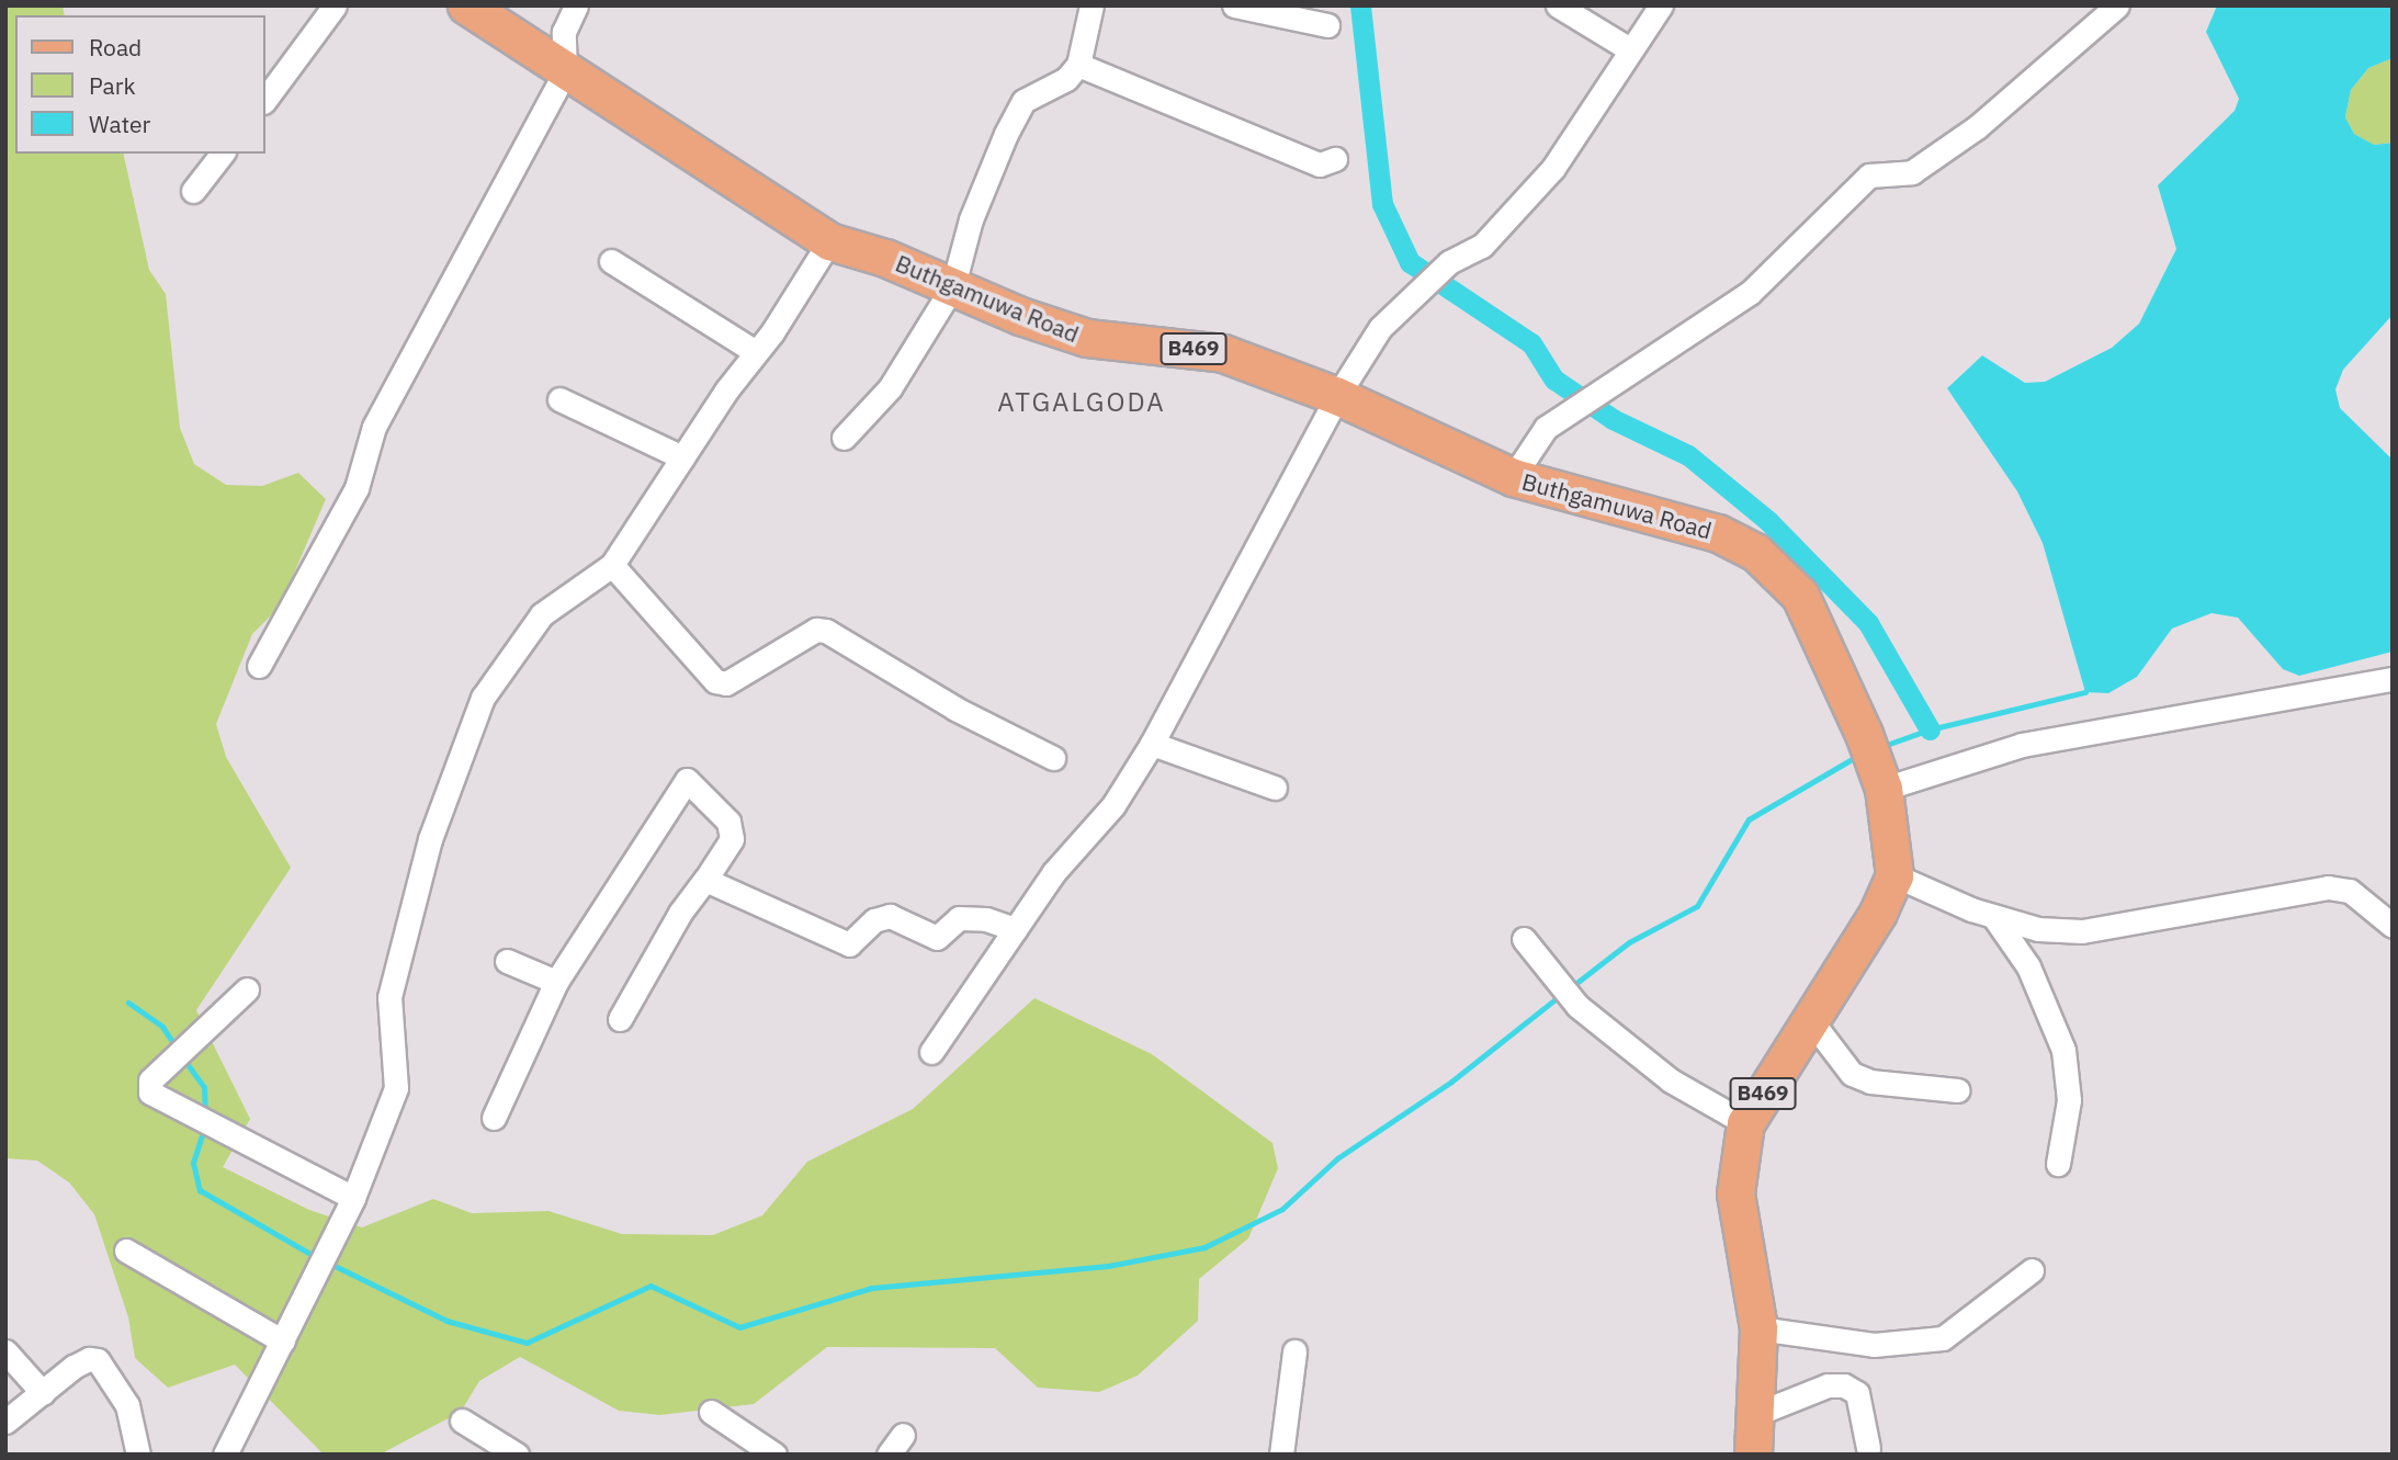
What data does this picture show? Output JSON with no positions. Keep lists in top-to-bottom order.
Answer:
{
  "streets": {
    "main road": ["Buthgamuwa Road", "B469"]
  },
  "crossings": [
    ["Buthgamuwa Road", "B469"]
  ],
  "districts": ["ATGALGODA"],
  "legend": ["Road", "Park", "Water"]
}
